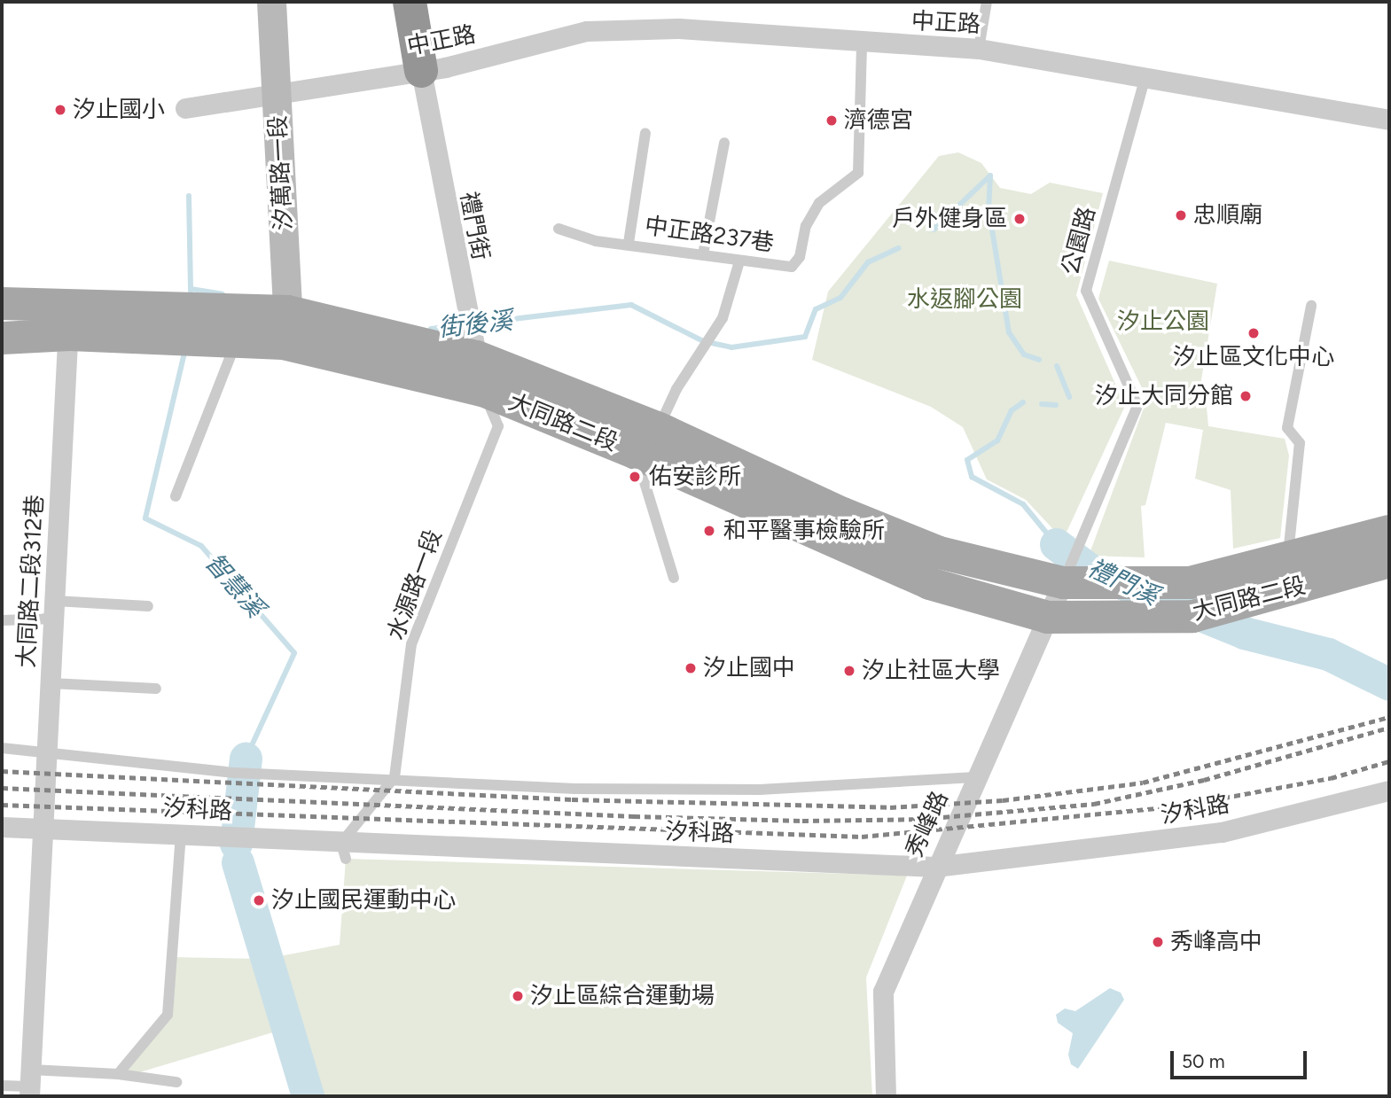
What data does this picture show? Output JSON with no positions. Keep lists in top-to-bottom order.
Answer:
{
  "streets": {
    "main road": ["大同路二段"],
    "street": [
      "中正路",
      "汐萬路一段",
      "禮門街",
      "大同路二段312巷",
      "汐科路",
      "秀峰路"
    ],
    "lane": ["中正路237巷", "公園路", "水源路一段"]
  },
  "crossings": [
    ["中正路", "汐萬路一段"],
    ["中正路", "禮門街"],
    ["中正路", "中正路237巷"],
    ["中正路", "公園路"],
    ["汐萬路一段", "大同路二段"],
    ["禮門街", "大同路二段"],
    ["禮門街", "水源路一段"],
    ["公園路", "大同路二段"],
    ["公園路", "秀峰路"],
    ["大同路二段", "大同路二段312巷"],
    ["大同路二段", "水源路一段"],
    ["大同路二段", "秀峰路"],
    ["大同路二段312巷", "汐科路"],
    ["汐科路", "秀峰路"]
  ],
  "water": ["街後溪", "禮門溪", "智慧溪"],
  "parks": ["水返腳公園", "汐止公園"],
  "places": [
    "汐止國小",
    "濟德宮",
    "忠順廟",
    "戶外健身區",
    "汐止區文化中心",
    "汐止大同分館",
    "佑安診所",
    "和平醫事檢驗所",
    "汐止國中",
    "汐止社區大學",
    "汐止國民運動中心",
    "秀峰高中",
    "汐止區綜合運動場"
  ],
  "scale_bar": "50 m"
}
